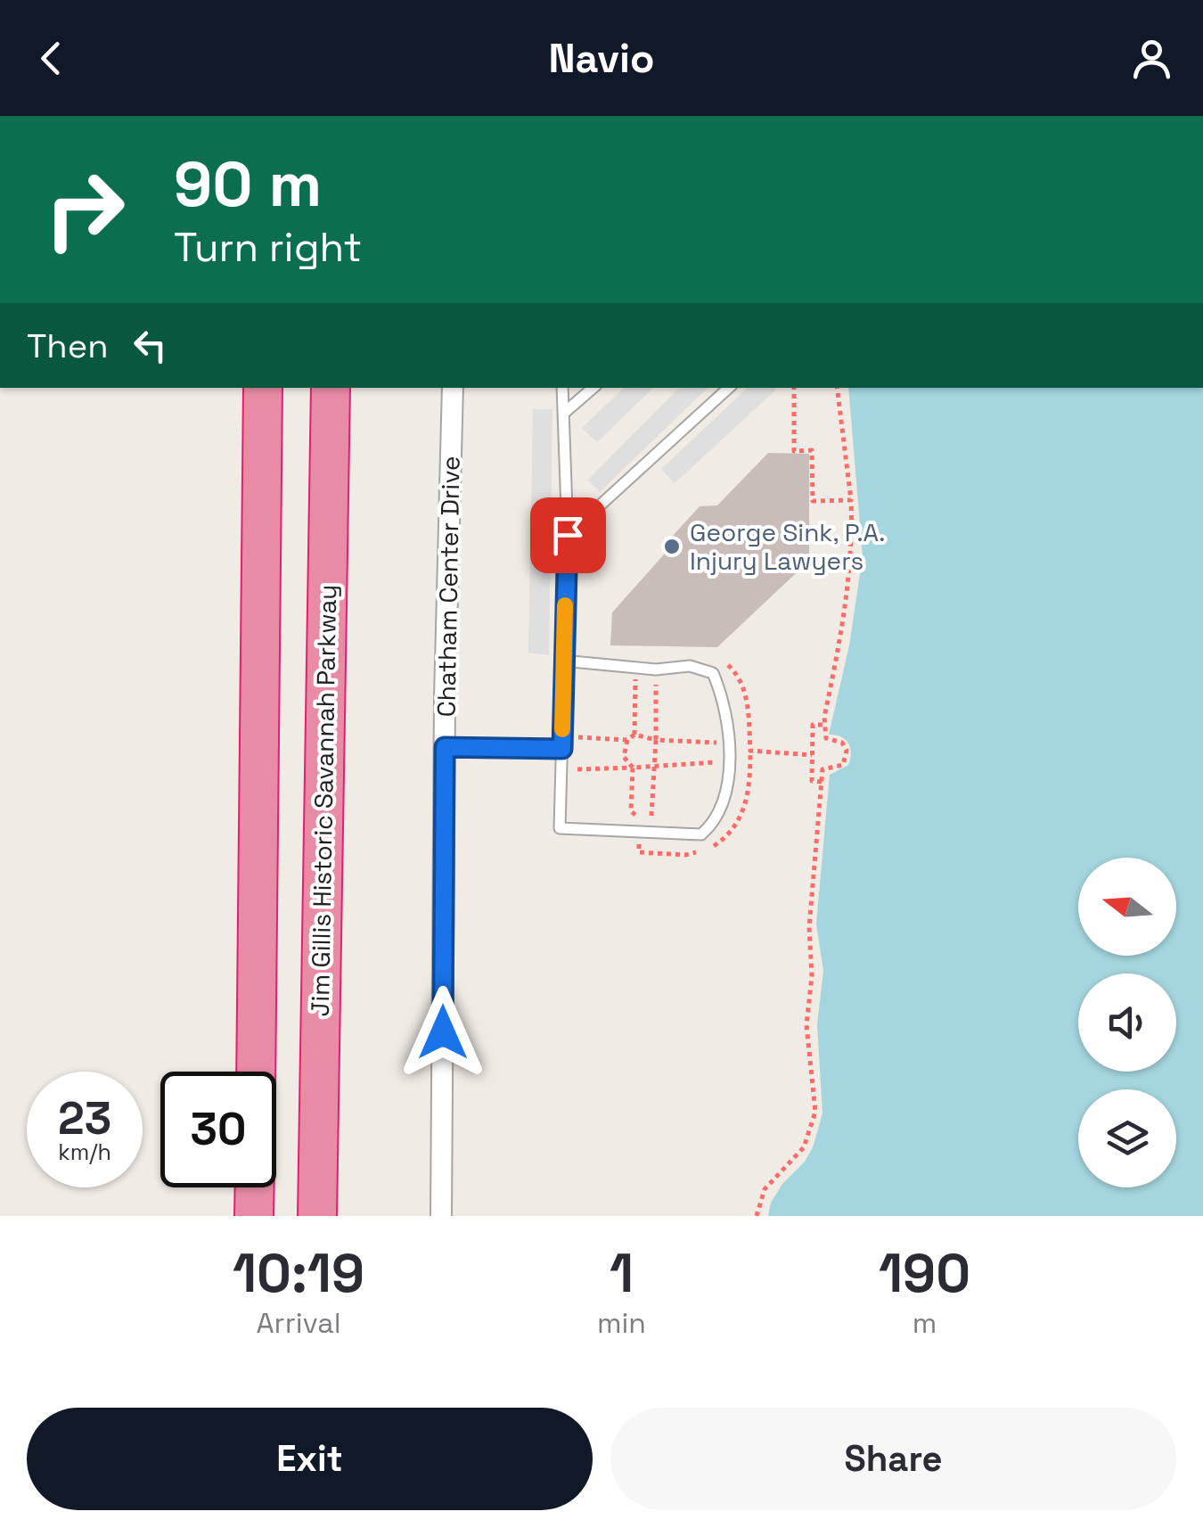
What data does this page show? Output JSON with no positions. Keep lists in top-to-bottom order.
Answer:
{
  "streets": {
    "highway": ["Jim Gillis Historic Savannah Parkway"],
    "street": ["Chatham Center Drive"]
  },
  "places": ["George Sink, P.A. Injury Lawyers"],
  "north": "left",
  "page": {
    "header": "Navio",
    "turn": ["90 m", "Turn right"],
    "then": "Then",
    "speed": "23 km/h",
    "limit": "30",
    "eta": [
      "10:19",
      "Arrival",
      "1",
      "min",
      "190",
      "m"
    ],
    "buttons": ["Exit", "Share"]
  }
}
